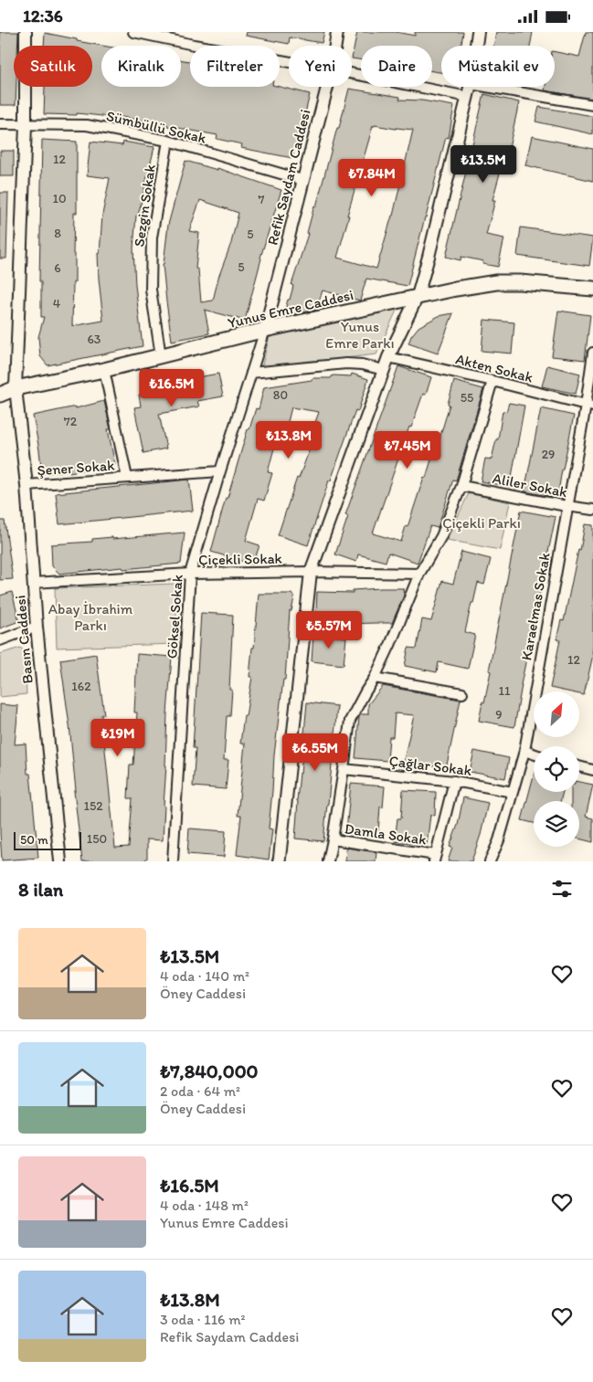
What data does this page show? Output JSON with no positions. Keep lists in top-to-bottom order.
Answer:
{
  "streets": {
    "main road": ["Yunus Emre Caddesi"],
    "street": [
      "Sümbüllü Sokak",
      "Refik Saydam Caddesi",
      "Sezgin Sokak",
      "Akten Sokak",
      "Şener Sokak",
      "Aliler Sokak",
      "Çiçekli Sokak",
      "Karaelmas Sokak",
      "Göksel Sokak",
      "Basın Caddesi",
      "Çağlar Sokak",
      "Damla Sokak"
    ]
  },
  "crossings": [
    ["Sümbüllü Sokak", "Refik Saydam Caddesi"],
    ["Sümbüllü Sokak", "Sezgin Sokak"],
    ["Sümbüllü Sokak", "Basın Caddesi"],
    ["Refik Saydam Caddesi", "Yunus Emre Caddesi"],
    ["Refik Saydam Caddesi", "Göksel Sokak"],
    ["Sezgin Sokak", "Yunus Emre Caddesi"],
    ["Yunus Emre Caddesi", "Şener Sokak"],
    ["Yunus Emre Caddesi", "Göksel Sokak"],
    ["Yunus Emre Caddesi", "Basın Caddesi"],
    ["Akten Sokak", "Karaelmas Sokak"],
    ["Şener Sokak", "Göksel Sokak"],
    ["Şener Sokak", "Basın Caddesi"],
    ["Aliler Sokak", "Karaelmas Sokak"],
    ["Çiçekli Sokak", "Göksel Sokak"],
    ["Çiçekli Sokak", "Basın Caddesi"],
    ["Karaelmas Sokak", "Çağlar Sokak"]
  ],
  "parks": ["Yunus Emre Parkı", "Çiçekli Parkı", "Abay İbrahim Parkı"],
  "house_numbers": [
    "12",
    "10",
    "7",
    "8",
    "5",
    "5",
    "6",
    "4",
    "63",
    "80",
    "55",
    "72",
    "29",
    "12",
    "162",
    "11",
    "9",
    "152",
    "150"
  ],
  "scale_bar": "50 m",
  "north": "top right",
  "page": {
    "status": "12:36",
    "chip": [
      "Satılık",
      "Kiralık",
      "Filtreler",
      "Yeni",
      "Daire",
      "Müstakil ev"
    ],
    "price": [
      "₺13.5M",
      "₺7.84M",
      "₺16.5M",
      "₺13.8M",
      "₺7.45M",
      "₺5.57M",
      "₺19M",
      "₺6.55M"
    ],
    "scale": "50 m",
    "heading": "8 ilan",
    "list": [
      {
        "name": "₺13.5M",
        "note": "4 oda · 140 m² · Öney Caddesi"
      },
      {
        "name": "₺7,840,000",
        "note": "2 oda · 64 m² · Öney Caddesi"
      },
      {
        "name": "₺16.5M",
        "note": "4 oda · 148 m² · Yunus Emre Caddesi"
      },
      {
        "name": "₺13.8M",
        "note": "3 oda · 116 m² · Refik Saydam Caddesi"
      }
    ]
  }
}
